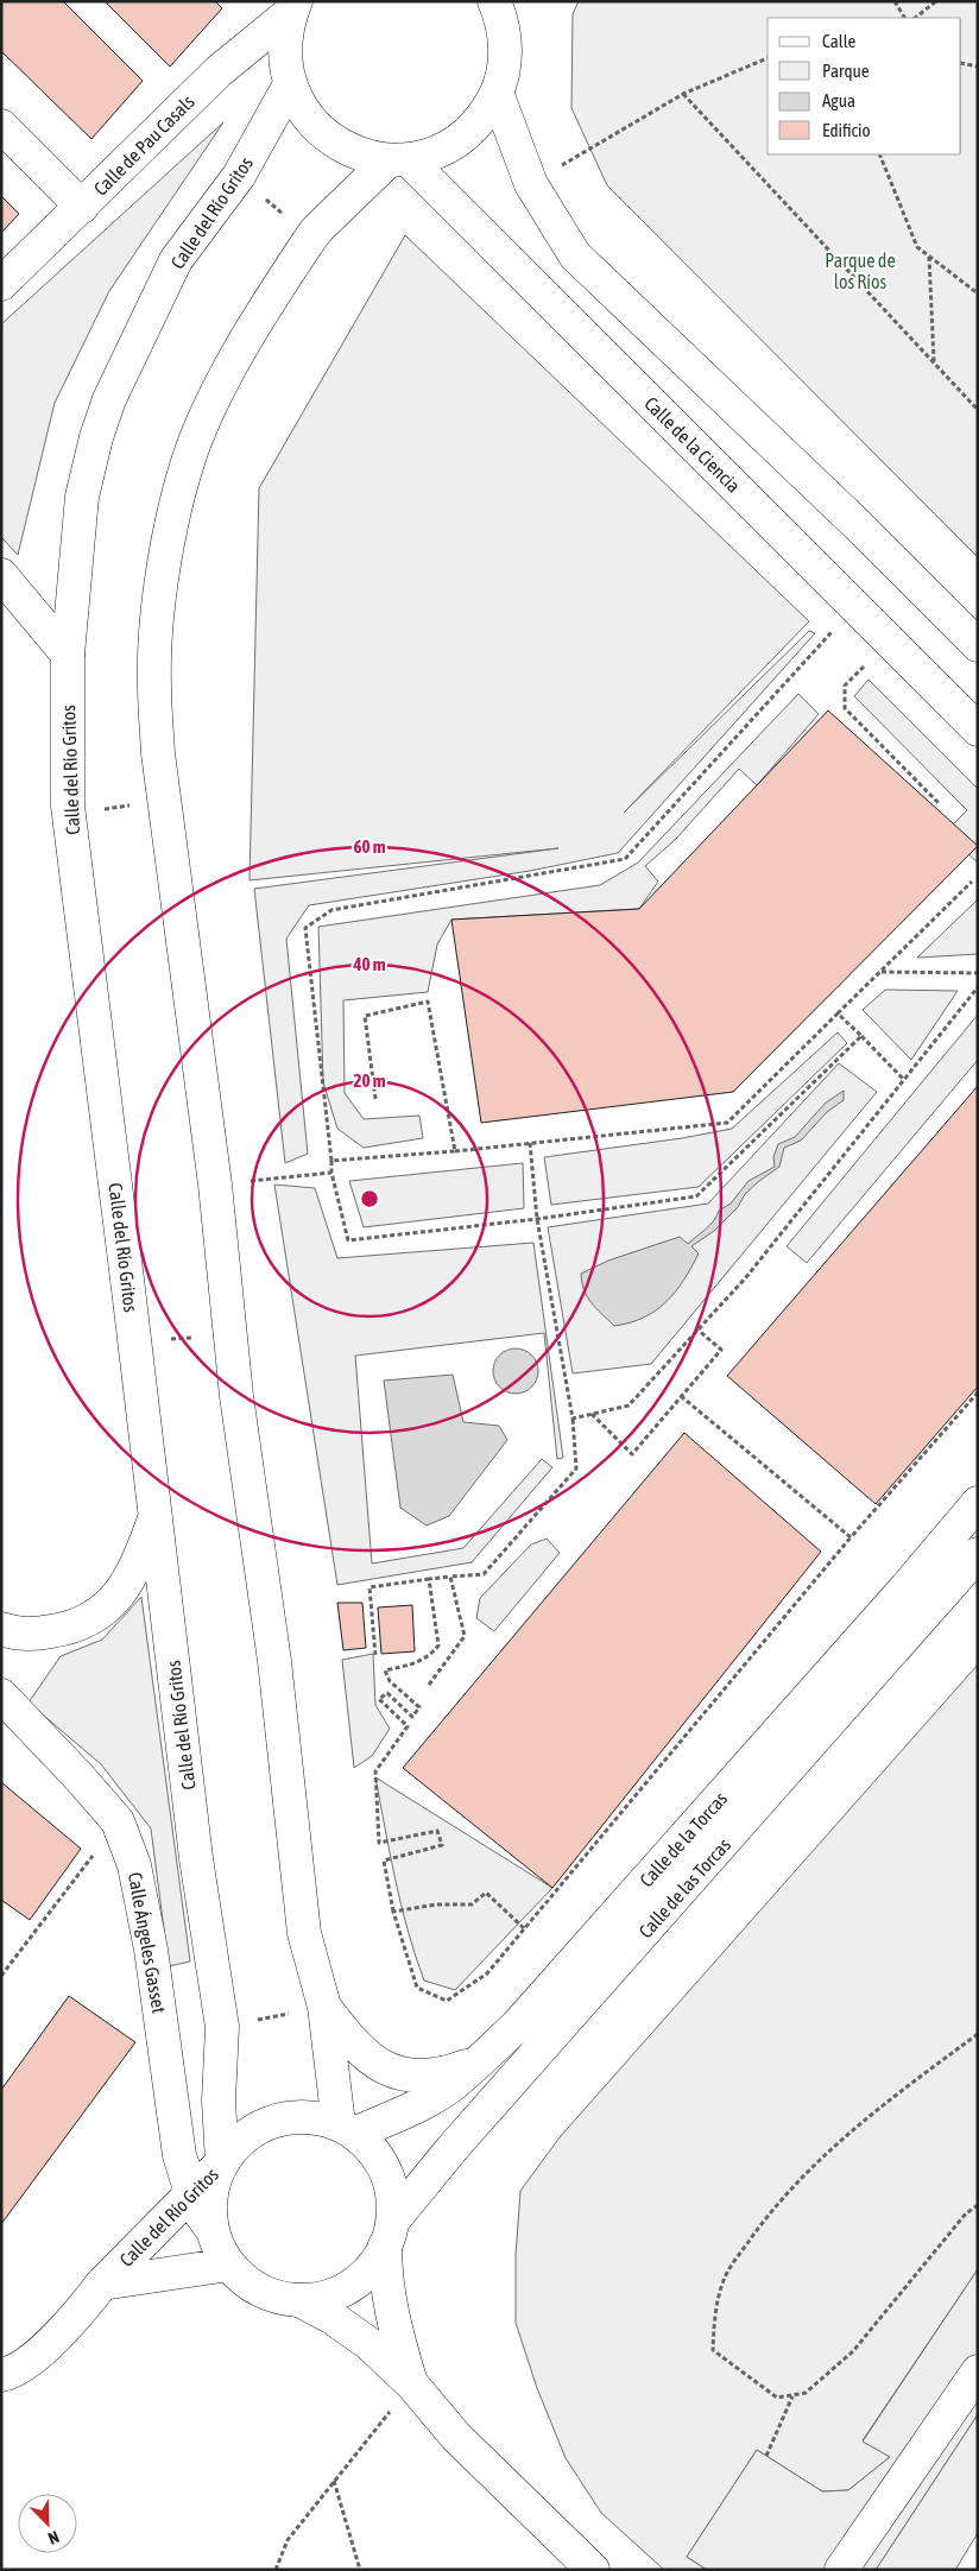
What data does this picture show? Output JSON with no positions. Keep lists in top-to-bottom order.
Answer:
{
  "streets": {
    "street": [
      "Calle de Pau Casals",
      "Calle del Río Gritos",
      "Calle de la Ciencia",
      "Calle de la Torcas",
      "Calle de las Torcas",
      "Calle Ángeles Gasset"
    ]
  },
  "crossings": [
    ["Calle del Río Gritos", "Calle de la Torcas"],
    ["Calle del Río Gritos", "Calle de las Torcas"],
    ["Calle del Río Gritos", "Calle Ángeles Gasset"],
    ["Calle de la Torcas", "Calle de las Torcas"],
    ["Calle de la Torcas", "Calle Ángeles Gasset"],
    ["Calle de las Torcas", "Calle Ángeles Gasset"]
  ],
  "parks": ["Parque de los Ríos"],
  "legend": [
    "Calle",
    "Parque",
    "Agua",
    "Edificio"
  ],
  "north": "bottom right",
  "rings": ["60 m", "40 m", "20 m"]
}
